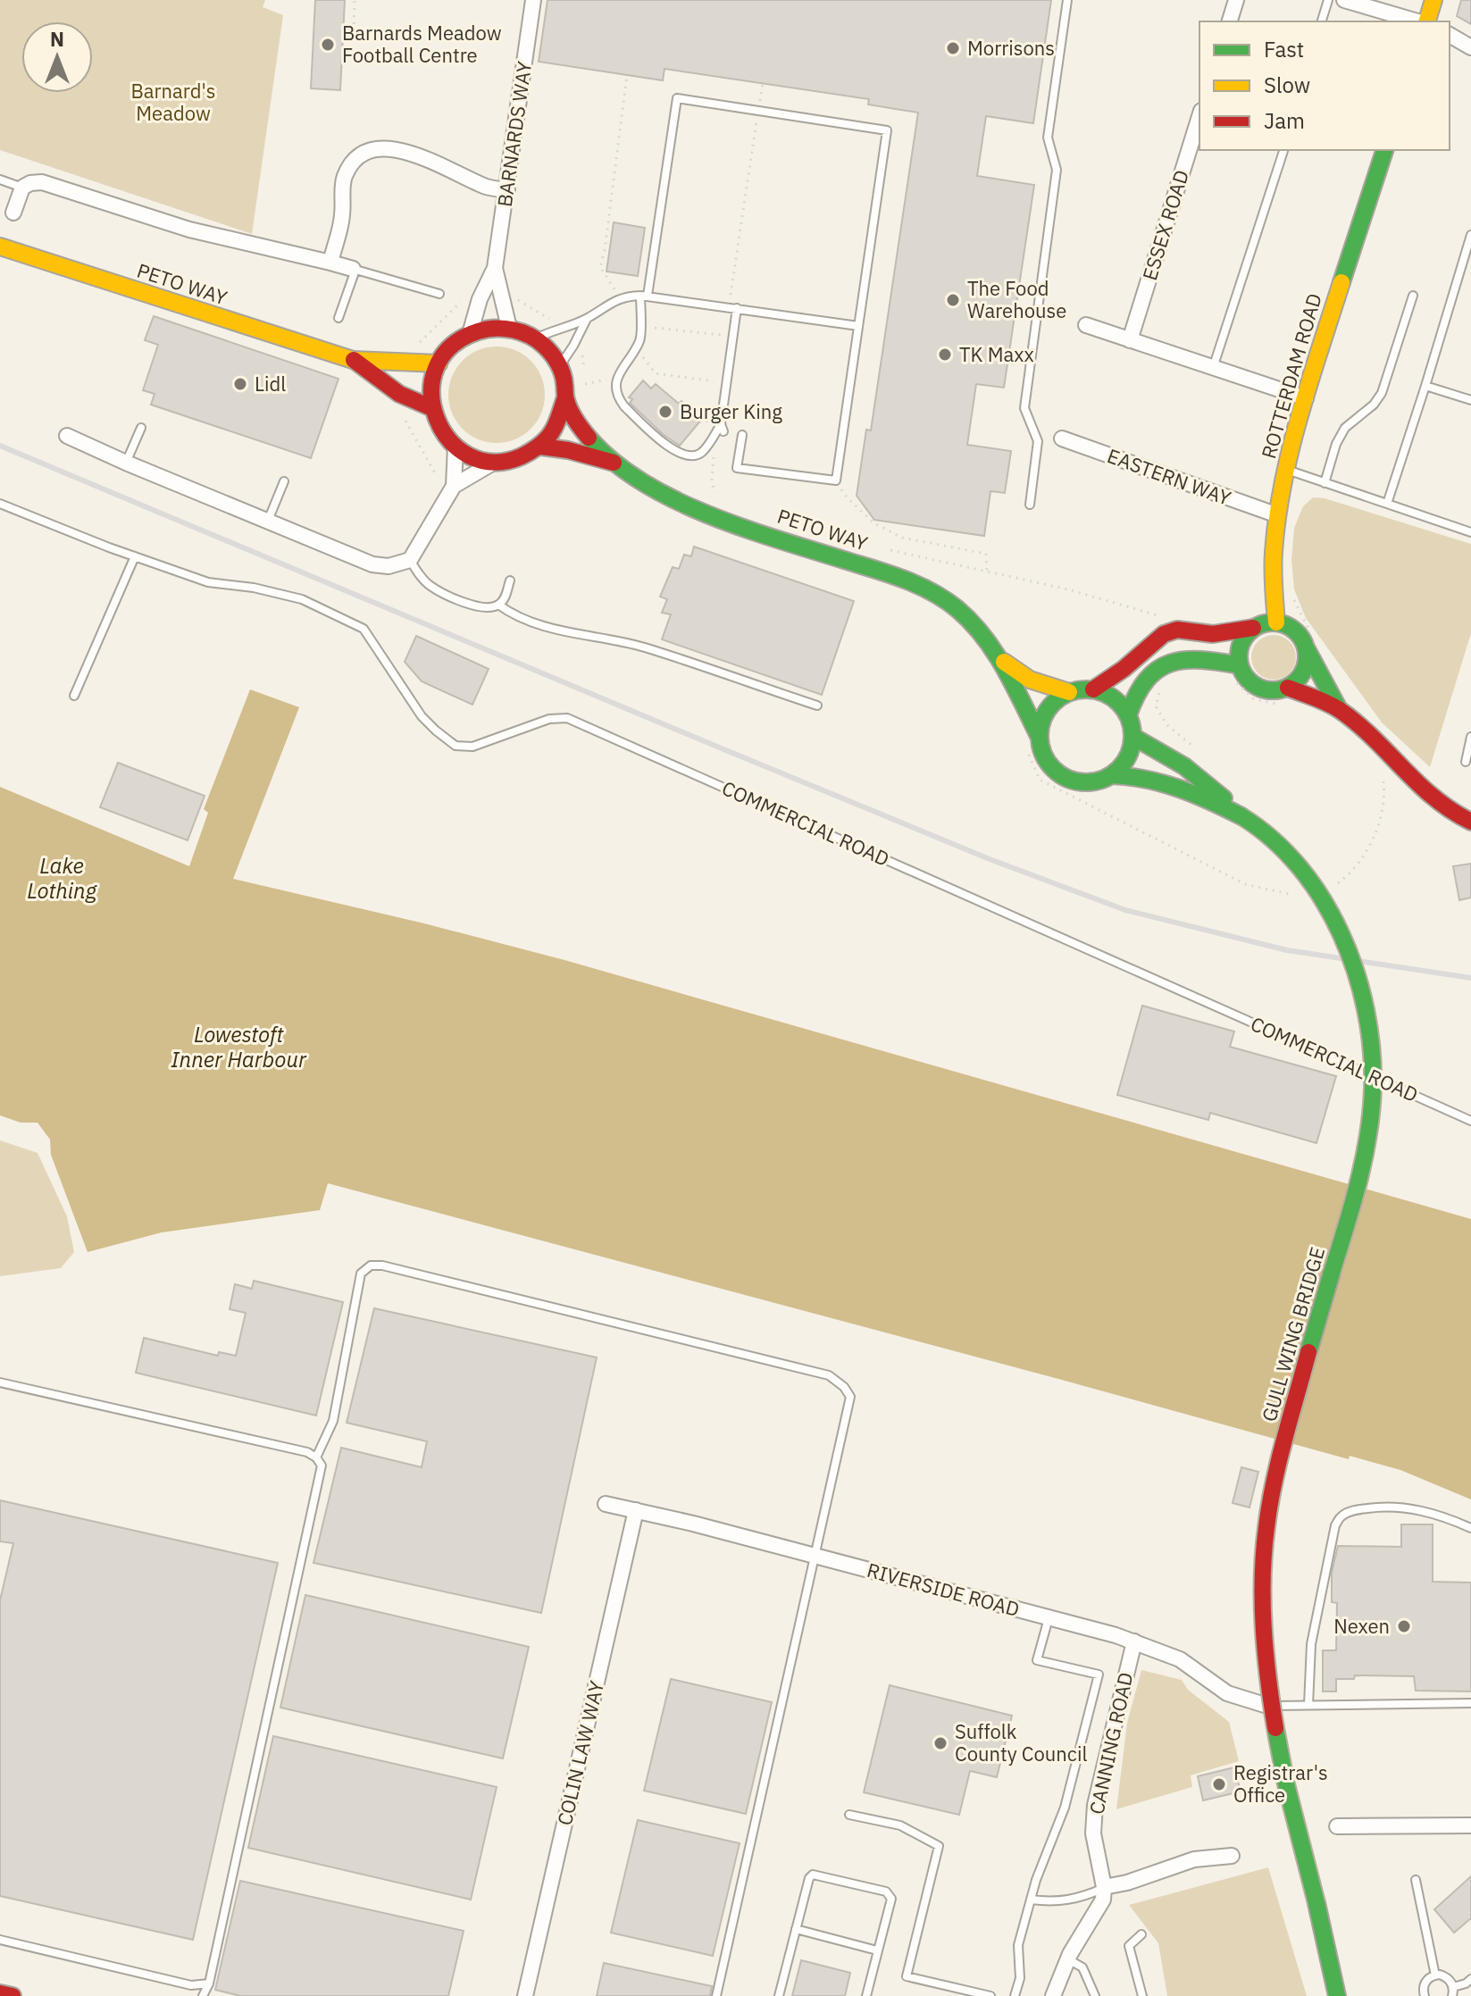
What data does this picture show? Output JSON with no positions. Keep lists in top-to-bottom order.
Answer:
{
  "streets": {
    "main road": ["PETO WAY", "ROTTERDAM ROAD", "GULL WING BRIDGE"],
    "street": [
      "BARNARDS WAY",
      "ESSEX ROAD",
      "EASTERN WAY",
      "RIVERSIDE ROAD",
      "CANNING ROAD",
      "COLIN LAW WAY"
    ],
    "lane": ["COMMERCIAL ROAD"]
  },
  "crossings": [
    ["BARNARDS WAY", "PETO WAY"],
    ["ROTTERDAM ROAD", "EASTERN WAY"],
    ["RIVERSIDE ROAD", "CANNING ROAD"],
    ["RIVERSIDE ROAD", "COLIN LAW WAY"]
  ],
  "water": ["Lake Lothing", "Lowestoft Inner Harbour"],
  "parks": ["Barnard's Meadow"],
  "places": [
    "Barnards Meadow Football Centre",
    "Morrisons",
    "The Food Warehouse",
    "TK Maxx",
    "Lidl",
    "Burger King",
    "Nexen",
    "Suffolk County Council",
    "Registrar's Office"
  ],
  "legend": ["Fast", "Slow", "Jam"],
  "north": "top"
}
